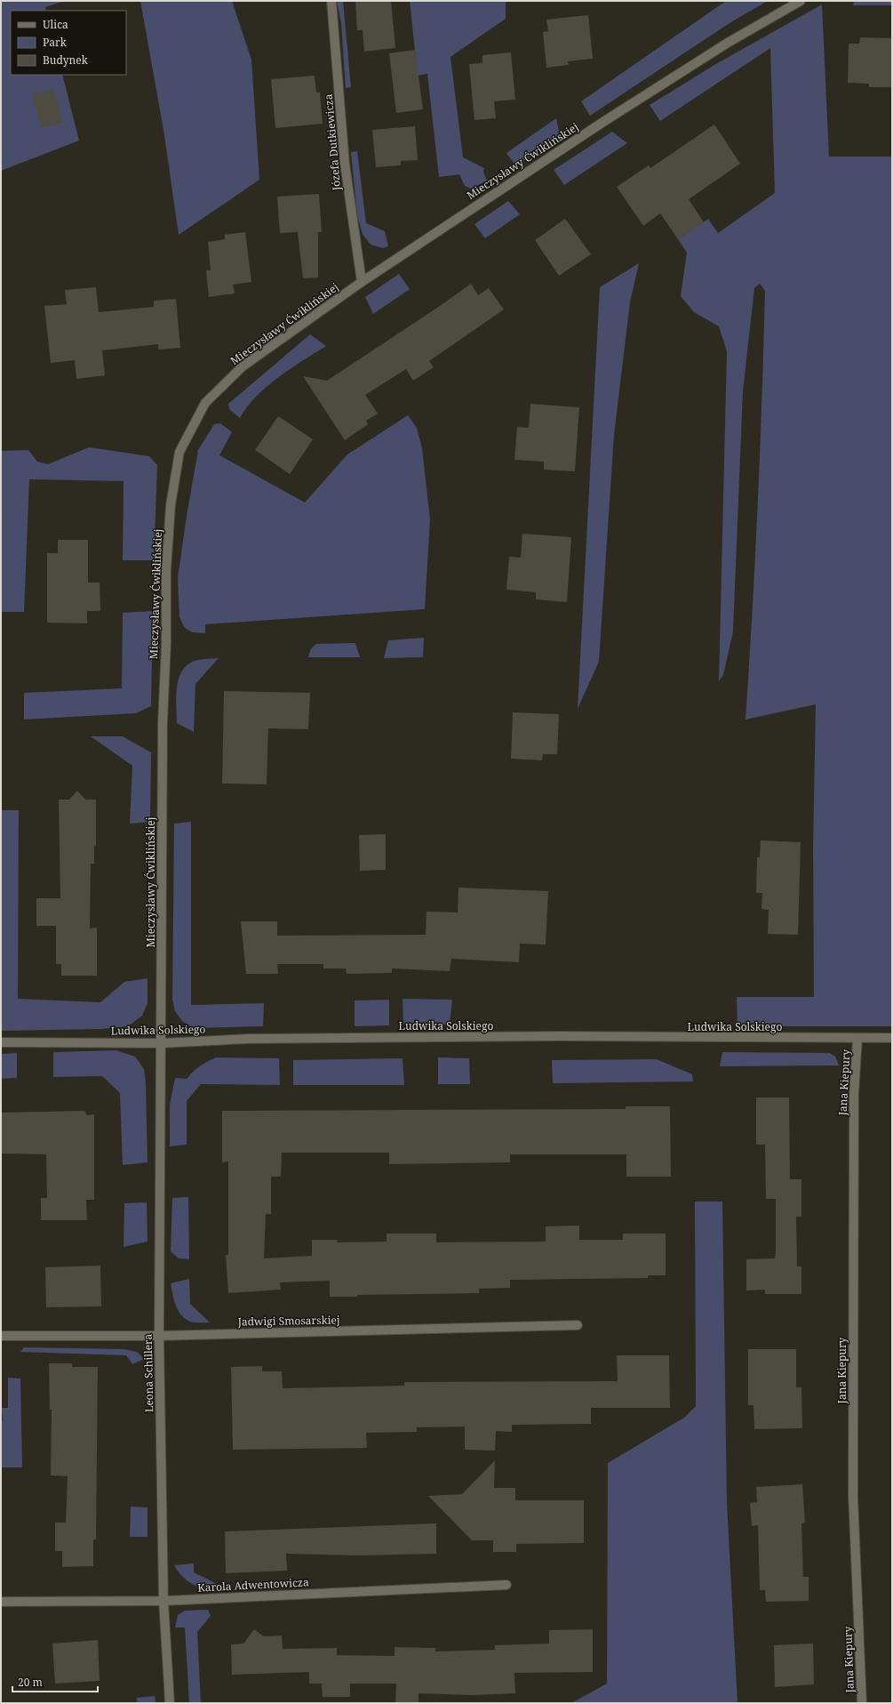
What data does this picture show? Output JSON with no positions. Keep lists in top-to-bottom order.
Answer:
{
  "streets": {
    "street": [
      "Józefa Dutkiewicza",
      "Mieczysławy Ćwiklińskiej",
      "Ludwika Solskiego",
      "Jana Kiepury",
      "Jadwigi Smosarskiej",
      "Leona Schillera",
      "Karola Adwentowicza"
    ]
  },
  "crossings": [
    ["Józefa Dutkiewicza", "Mieczysławy Ćwiklińskiej"],
    ["Mieczysławy Ćwiklińskiej", "Ludwika Solskiego"],
    ["Mieczysławy Ćwiklińskiej", "Leona Schillera"],
    ["Ludwika Solskiego", "Jana Kiepury"],
    ["Ludwika Solskiego", "Leona Schillera"],
    ["Jadwigi Smosarskiej", "Leona Schillera"],
    ["Leona Schillera", "Karola Adwentowicza"]
  ],
  "legend": ["Ulica", "Park", "Budynek"],
  "scale_bar": "20 m"
}
